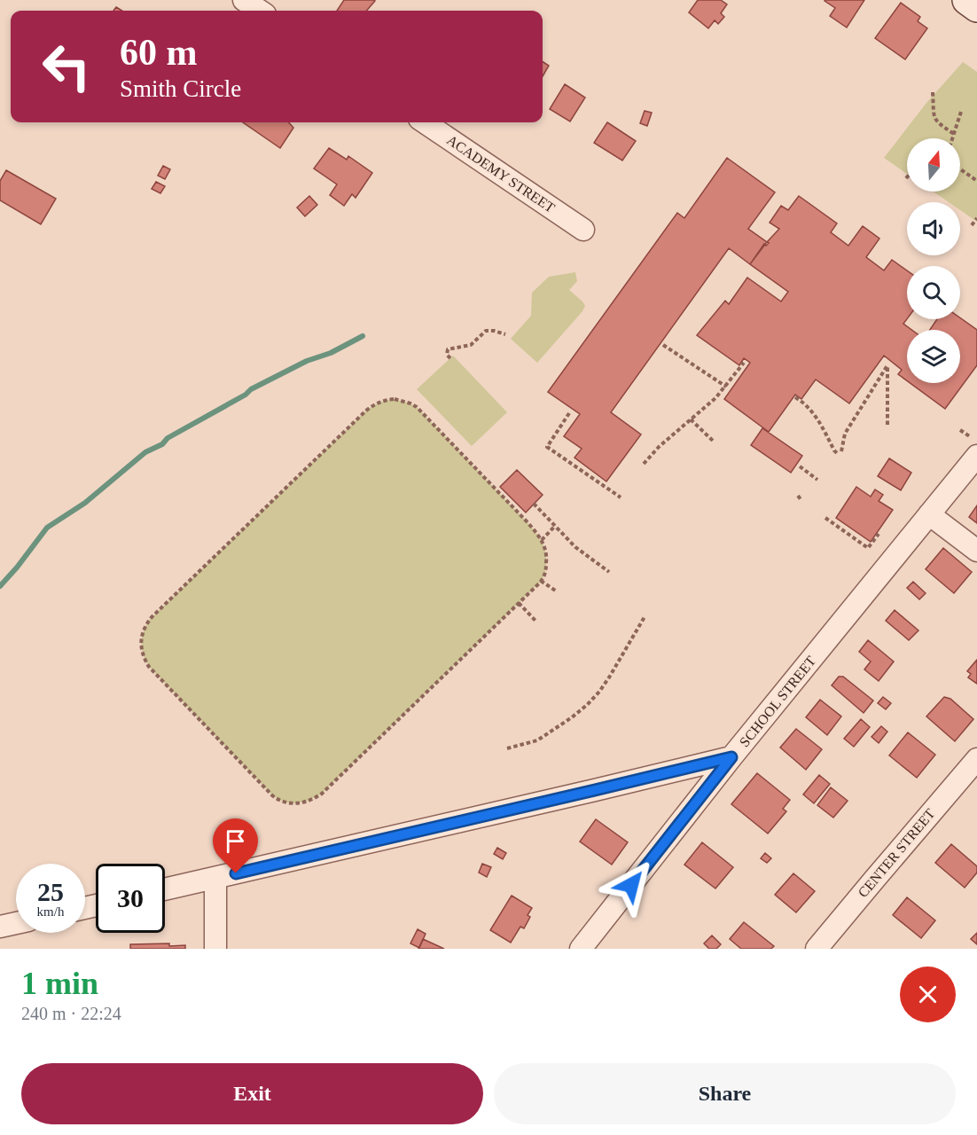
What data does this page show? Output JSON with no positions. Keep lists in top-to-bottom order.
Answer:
{
  "streets": {
    "street": ["ACADEMY STREET", "SCHOOL STREET", "CENTER STREET"]
  },
  "north": "top",
  "page": {
    "turn": ["60 m", "Smith Circle"],
    "speed": "25 km/h",
    "limit": "30",
    "heading": ["1 min", "240 m · 22:24"],
    "buttons": ["Exit", "Share"]
  }
}
